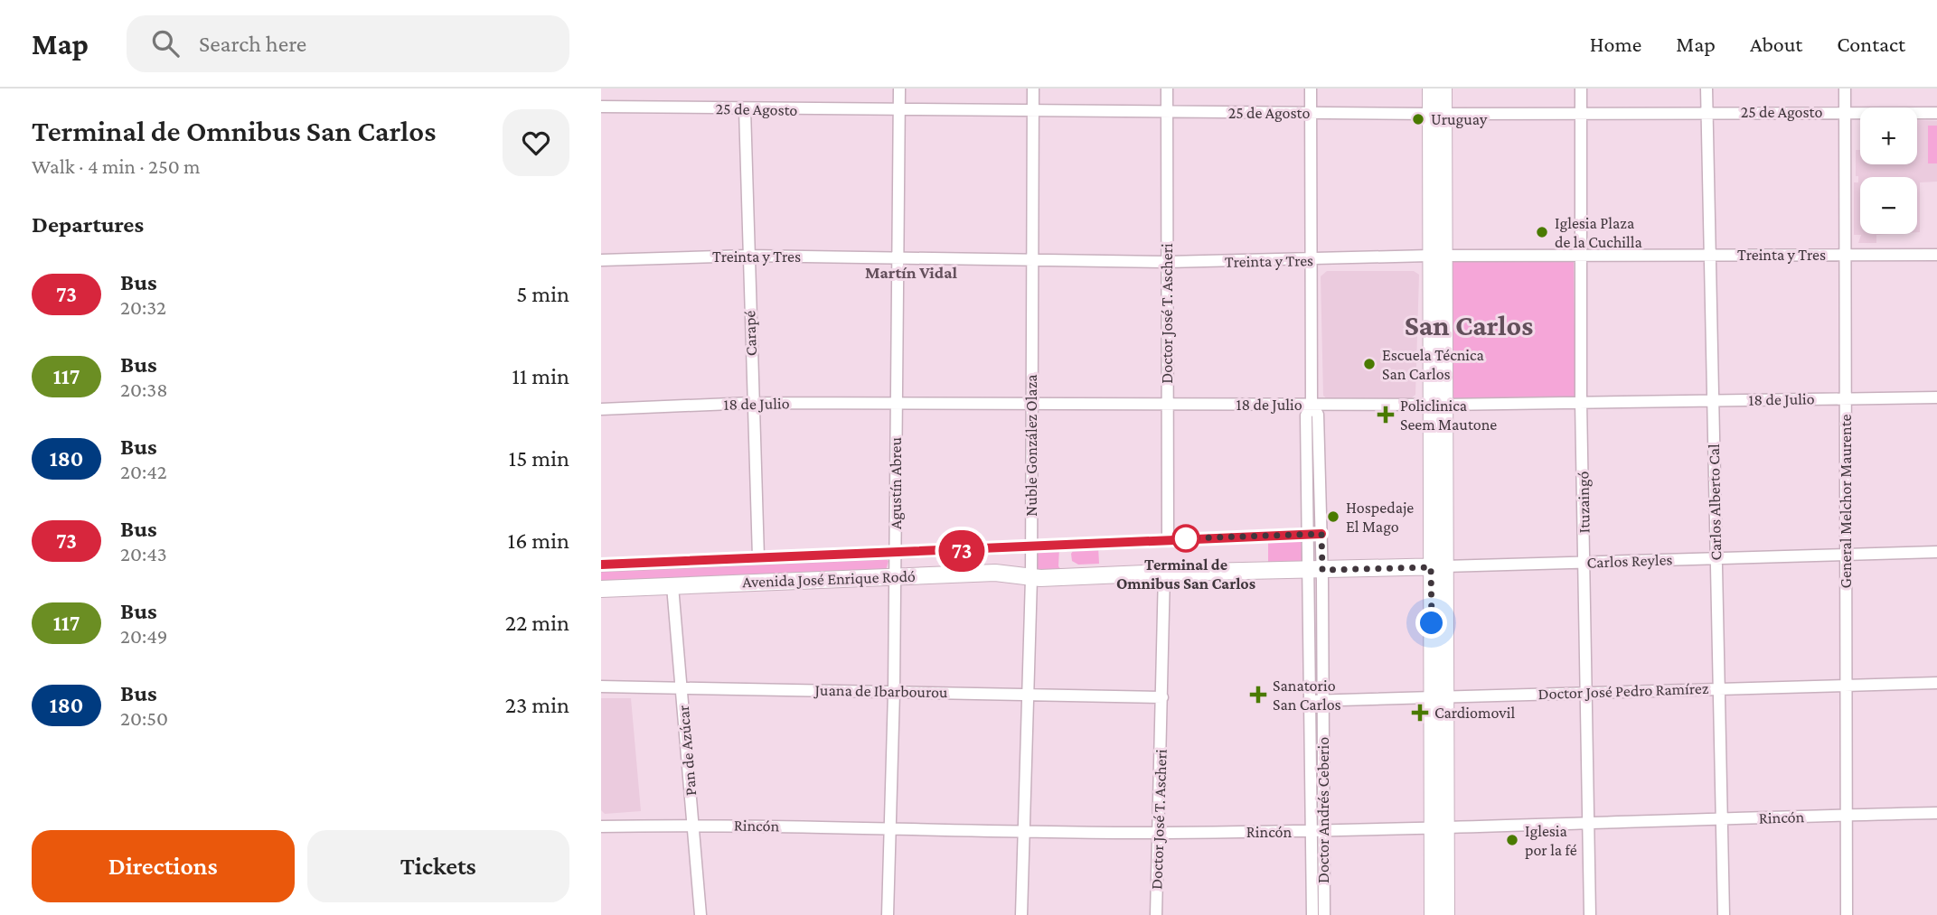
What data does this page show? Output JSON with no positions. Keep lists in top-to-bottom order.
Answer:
{
  "streets": {
    "main road": ["Carlos Reyles", "Avenida José Enrique Rodó"],
    "street": [
      "25 de Agosto",
      "Treinta y Tres",
      "Doctor José T. Ascheri",
      "Carapé",
      "18 de Julio",
      "Nuble González Olaza",
      "Agustín Abreu",
      "General Melchor Maurente",
      "Ituzaingó",
      "Carlos Alberto Cal",
      "Juana de Ibarbourou",
      "Doctor José Pedro Ramírez",
      "Pan de Azúcar",
      "Doctor Andrés Ceberio",
      "Rincón"
    ]
  },
  "crossings": [
    ["25 de Agosto", "Doctor José T. Ascheri"],
    ["25 de Agosto", "Carapé"],
    ["25 de Agosto", "Nuble González Olaza"],
    ["25 de Agosto", "Agustín Abreu"],
    ["25 de Agosto", "General Melchor Maurente"],
    ["25 de Agosto", "Ituzaingó"],
    ["25 de Agosto", "Carlos Alberto Cal"],
    ["25 de Agosto", "Doctor Andrés Ceberio"],
    ["Treinta y Tres", "Doctor José T. Ascheri"],
    ["Treinta y Tres", "Carapé"],
    ["Treinta y Tres", "Nuble González Olaza"],
    ["Treinta y Tres", "Agustín Abreu"],
    ["Treinta y Tres", "General Melchor Maurente"],
    ["Treinta y Tres", "Ituzaingó"],
    ["Treinta y Tres", "Carlos Alberto Cal"],
    ["Treinta y Tres", "Doctor Andrés Ceberio"],
    ["Doctor José T. Ascheri", "18 de Julio"],
    ["Doctor José T. Ascheri", "Avenida José Enrique Rodó"],
    ["Doctor José T. Ascheri", "Juana de Ibarbourou"],
    ["Doctor José T. Ascheri", "Rincón"],
    ["Carapé", "18 de Julio"],
    ["Carapé", "Avenida José Enrique Rodó"],
    ["18 de Julio", "Nuble González Olaza"],
    ["18 de Julio", "Agustín Abreu"],
    ["18 de Julio", "General Melchor Maurente"],
    ["18 de Julio", "Ituzaingó"],
    ["18 de Julio", "Carlos Alberto Cal"],
    ["18 de Julio", "Doctor Andrés Ceberio"],
    ["Nuble González Olaza", "Avenida José Enrique Rodó"],
    ["Nuble González Olaza", "Juana de Ibarbourou"],
    ["Nuble González Olaza", "Rincón"],
    ["Agustín Abreu", "Avenida José Enrique Rodó"],
    ["Agustín Abreu", "Juana de Ibarbourou"],
    ["Agustín Abreu", "Rincón"],
    ["General Melchor Maurente", "Carlos Reyles"],
    ["General Melchor Maurente", "Doctor José Pedro Ramírez"],
    ["General Melchor Maurente", "Rincón"],
    ["Ituzaingó", "Carlos Reyles"],
    ["Ituzaingó", "Doctor José Pedro Ramírez"],
    ["Ituzaingó", "Rincón"],
    ["Carlos Alberto Cal", "Carlos Reyles"],
    ["Carlos Alberto Cal", "Doctor José Pedro Ramírez"],
    ["Carlos Alberto Cal", "Rincón"],
    ["Carlos Reyles", "Avenida José Enrique Rodó"],
    ["Carlos Reyles", "Doctor Andrés Ceberio"],
    ["Avenida José Enrique Rodó", "Pan de Azúcar"],
    ["Avenida José Enrique Rodó", "Doctor Andrés Ceberio"],
    ["Juana de Ibarbourou", "Pan de Azúcar"],
    ["Doctor José Pedro Ramírez", "Doctor Andrés Ceberio"],
    ["Pan de Azúcar", "Rincón"],
    ["Doctor Andrés Ceberio", "Rincón"]
  ],
  "districts": ["Martín Vidal", "San Carlos"],
  "places": {
    "other": [
      "Uruguay",
      "Iglesia Plaza de la Cuchilla",
      "Escuela Técnica San Carlos",
      "Hospedaje El Mago",
      "Terminal de Omnibus San Carlos",
      "Iglesia por la fé"
    ],
    "health": ["Policlinica Seem Mautone", "Sanatorio San Carlos", "Cardiomovil"]
  },
  "lines": ["bus line 73"],
  "page": {
    "header": "Map",
    "search": "Search here",
    "nav": [
      "Home",
      "Map",
      "About",
      "Contact"
    ],
    "heading": [
      ["Terminal de Omnibus San Carlos", "Walk · 4 min · 250 m"],
      "Departures"
    ],
    "on_map": "73",
    "map_buttons": ["+", "−"],
    "list": [
      {
        "mark": "73",
        "name": "Bus",
        "note": "20:32",
        "value": "5 min"
      },
      {
        "mark": "117",
        "name": "Bus",
        "note": "20:38",
        "value": "11 min"
      },
      {
        "mark": "180",
        "name": "Bus",
        "note": "20:42",
        "value": "15 min"
      },
      {
        "mark": "73",
        "name": "Bus",
        "note": "20:43",
        "value": "16 min"
      },
      {
        "mark": "117",
        "name": "Bus",
        "note": "20:49",
        "value": "22 min"
      },
      {
        "mark": "180",
        "name": "Bus",
        "note": "20:50",
        "value": "23 min"
      }
    ],
    "buttons": ["Directions", "Tickets"]
  }
}
